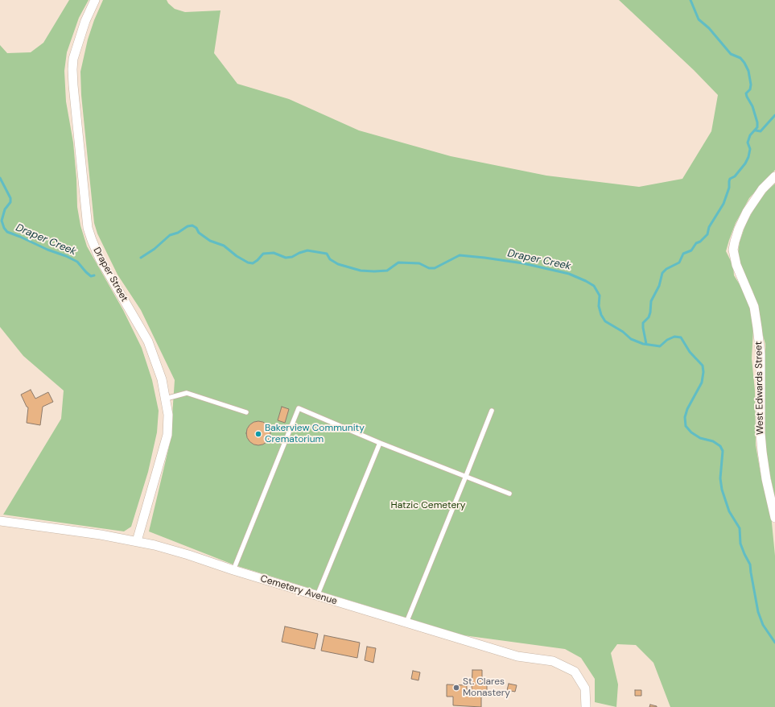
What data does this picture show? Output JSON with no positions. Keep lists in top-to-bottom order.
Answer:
{
  "streets": {
    "street": ["Draper Street", "West Edwards Street", "Cemetery Avenue"]
  },
  "crossings": [
    ["Draper Street", "Cemetery Avenue"]
  ],
  "water": ["Draper Creek"],
  "parks": ["Hatzic Cemetery"],
  "places": ["Bakerview Community Crematorium", "St. Clares Monastery"]
}
